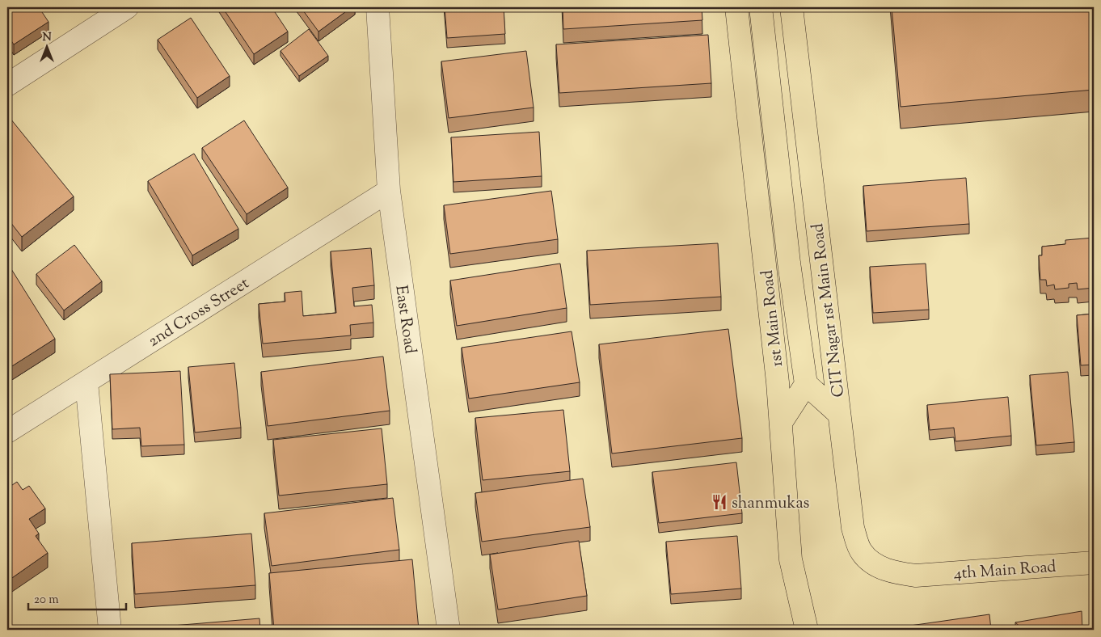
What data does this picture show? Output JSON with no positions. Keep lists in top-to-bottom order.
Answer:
{
  "streets": {
    "main road": ["CIT Nagar 1st Main Road", "1st Main Road", "4th Main Road"],
    "street": ["2nd Cross Street", "East Road"]
  },
  "crossings": [
    ["CIT Nagar 1st Main Road", "4th Main Road"],
    ["2nd Cross Street", "East Road"]
  ],
  "places": {
    "restaurant": ["shanmukas"]
  },
  "scale_bar": "20 m",
  "north": "top"
}
